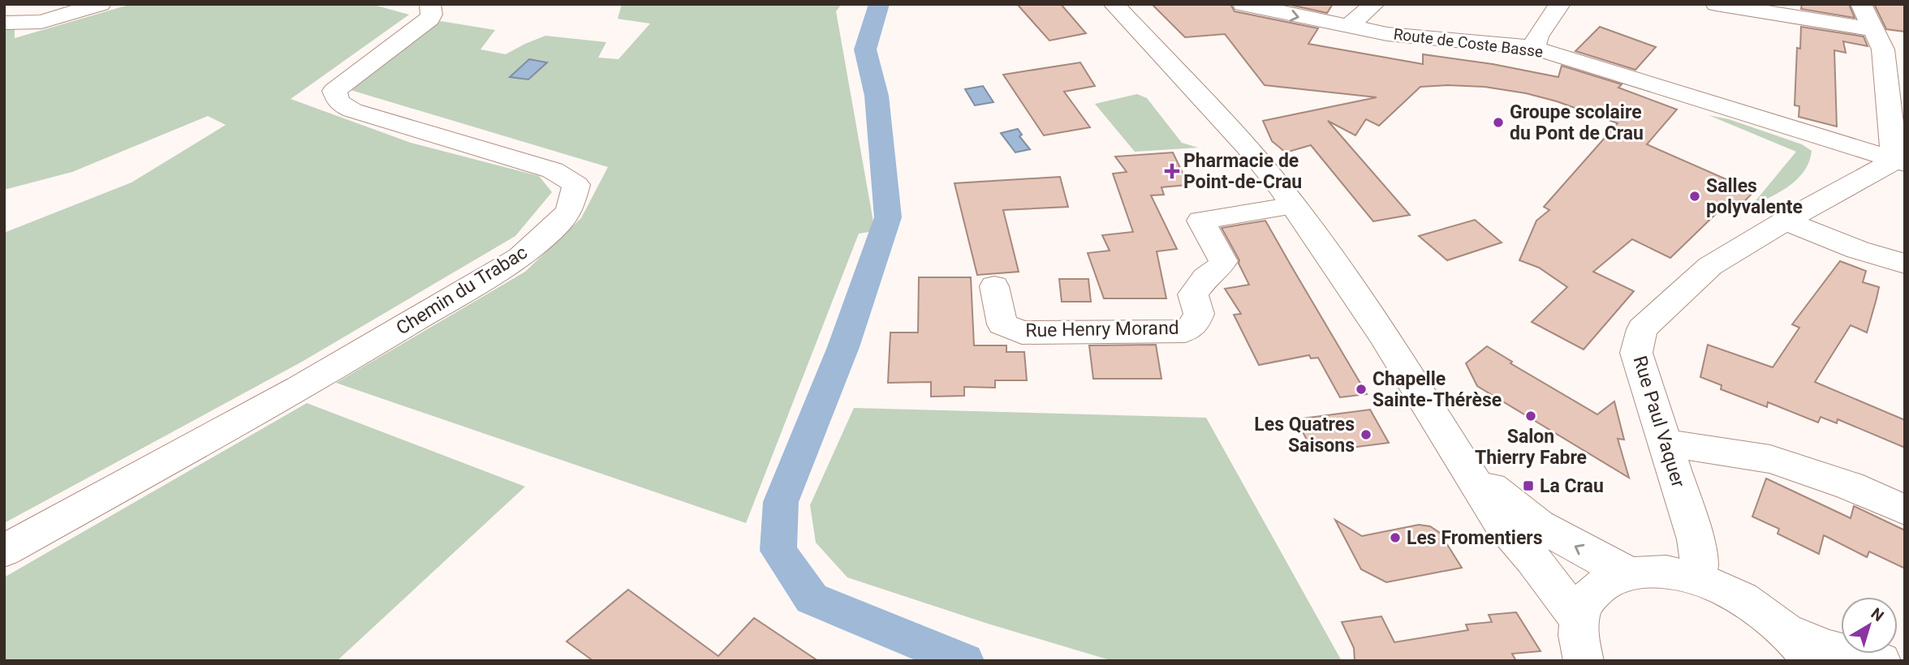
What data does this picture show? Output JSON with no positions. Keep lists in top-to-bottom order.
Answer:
{
  "streets": {
    "street": [
      "Route de Coste Basse",
      "Chemin du Trabac",
      "Rue Henry Morand",
      "Rue Paul Vaquer"
    ]
  },
  "crossings": [
    ["Route de Coste Basse", "Rue Paul Vaquer"]
  ],
  "places": {
    "other": [
      "Groupe scolaire du Pont de Crau",
      "Salles polyvalente",
      "Chapelle Sainte-Thérèse",
      "Salon Thierry Fabre",
      "Les Quatres Saisons",
      "Les Fromentiers"
    ],
    "health": ["Pharmacie de Point-de-Crau"],
    "transit": ["La Crau"]
  },
  "north": "top right"
}
